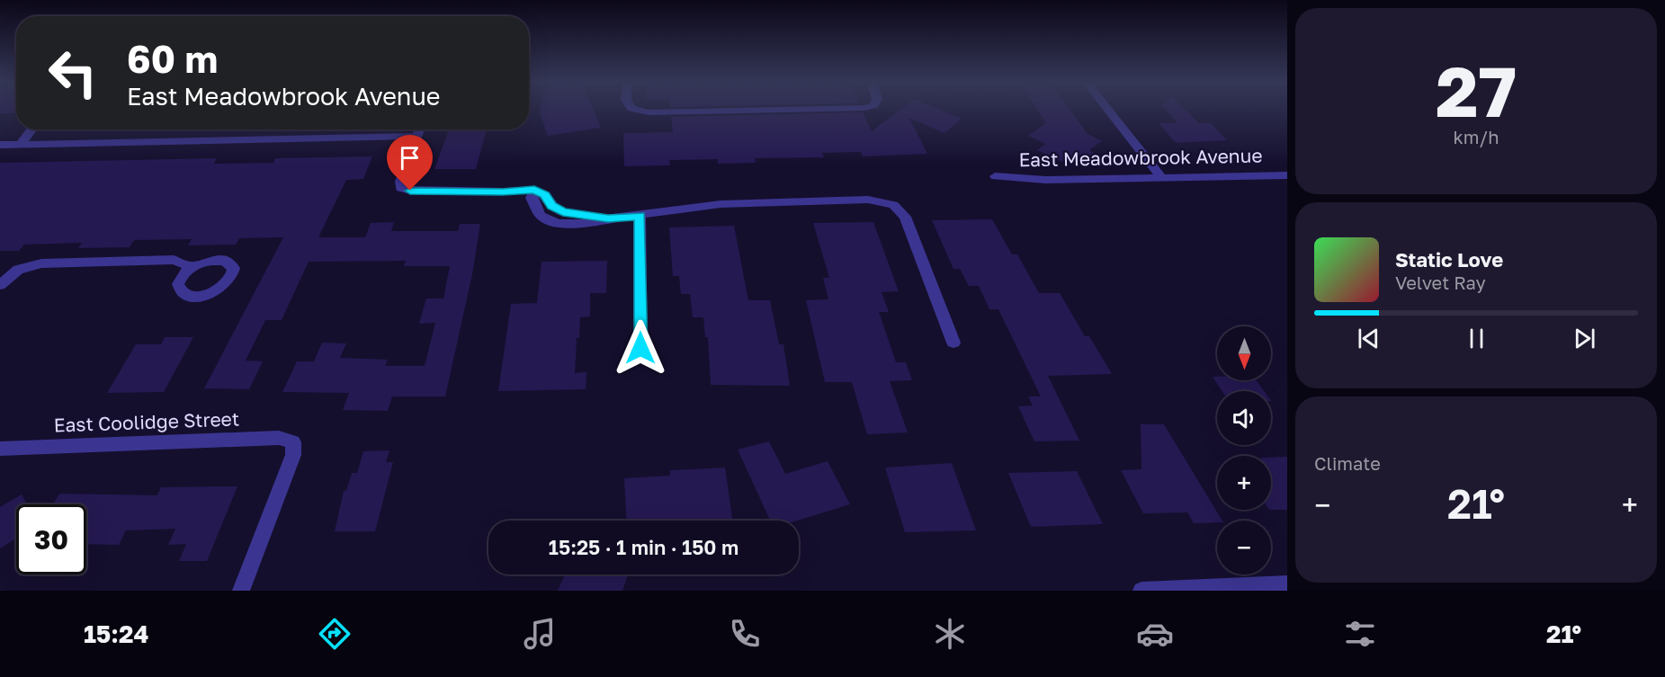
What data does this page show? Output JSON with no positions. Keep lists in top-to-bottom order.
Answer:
{
  "streets": {
    "street": ["East Meadowbrook Avenue", "East Coolidge Street"]
  },
  "north": "bottom",
  "page": {
    "tile": [
      ["27", "km/h"],
      "Climate"
    ],
    "turn": ["60 m", "East Meadowbrook Avenue"],
    "song": ["Static Love", "Velvet Ray"],
    "map_buttons": ["+", "−"],
    "heat": ["−", "21°", "+"],
    "limit": "30",
    "trip": "15:25 · 1 min · 150 m",
    "tabs": ["15:24", "21°"]
  }
}
